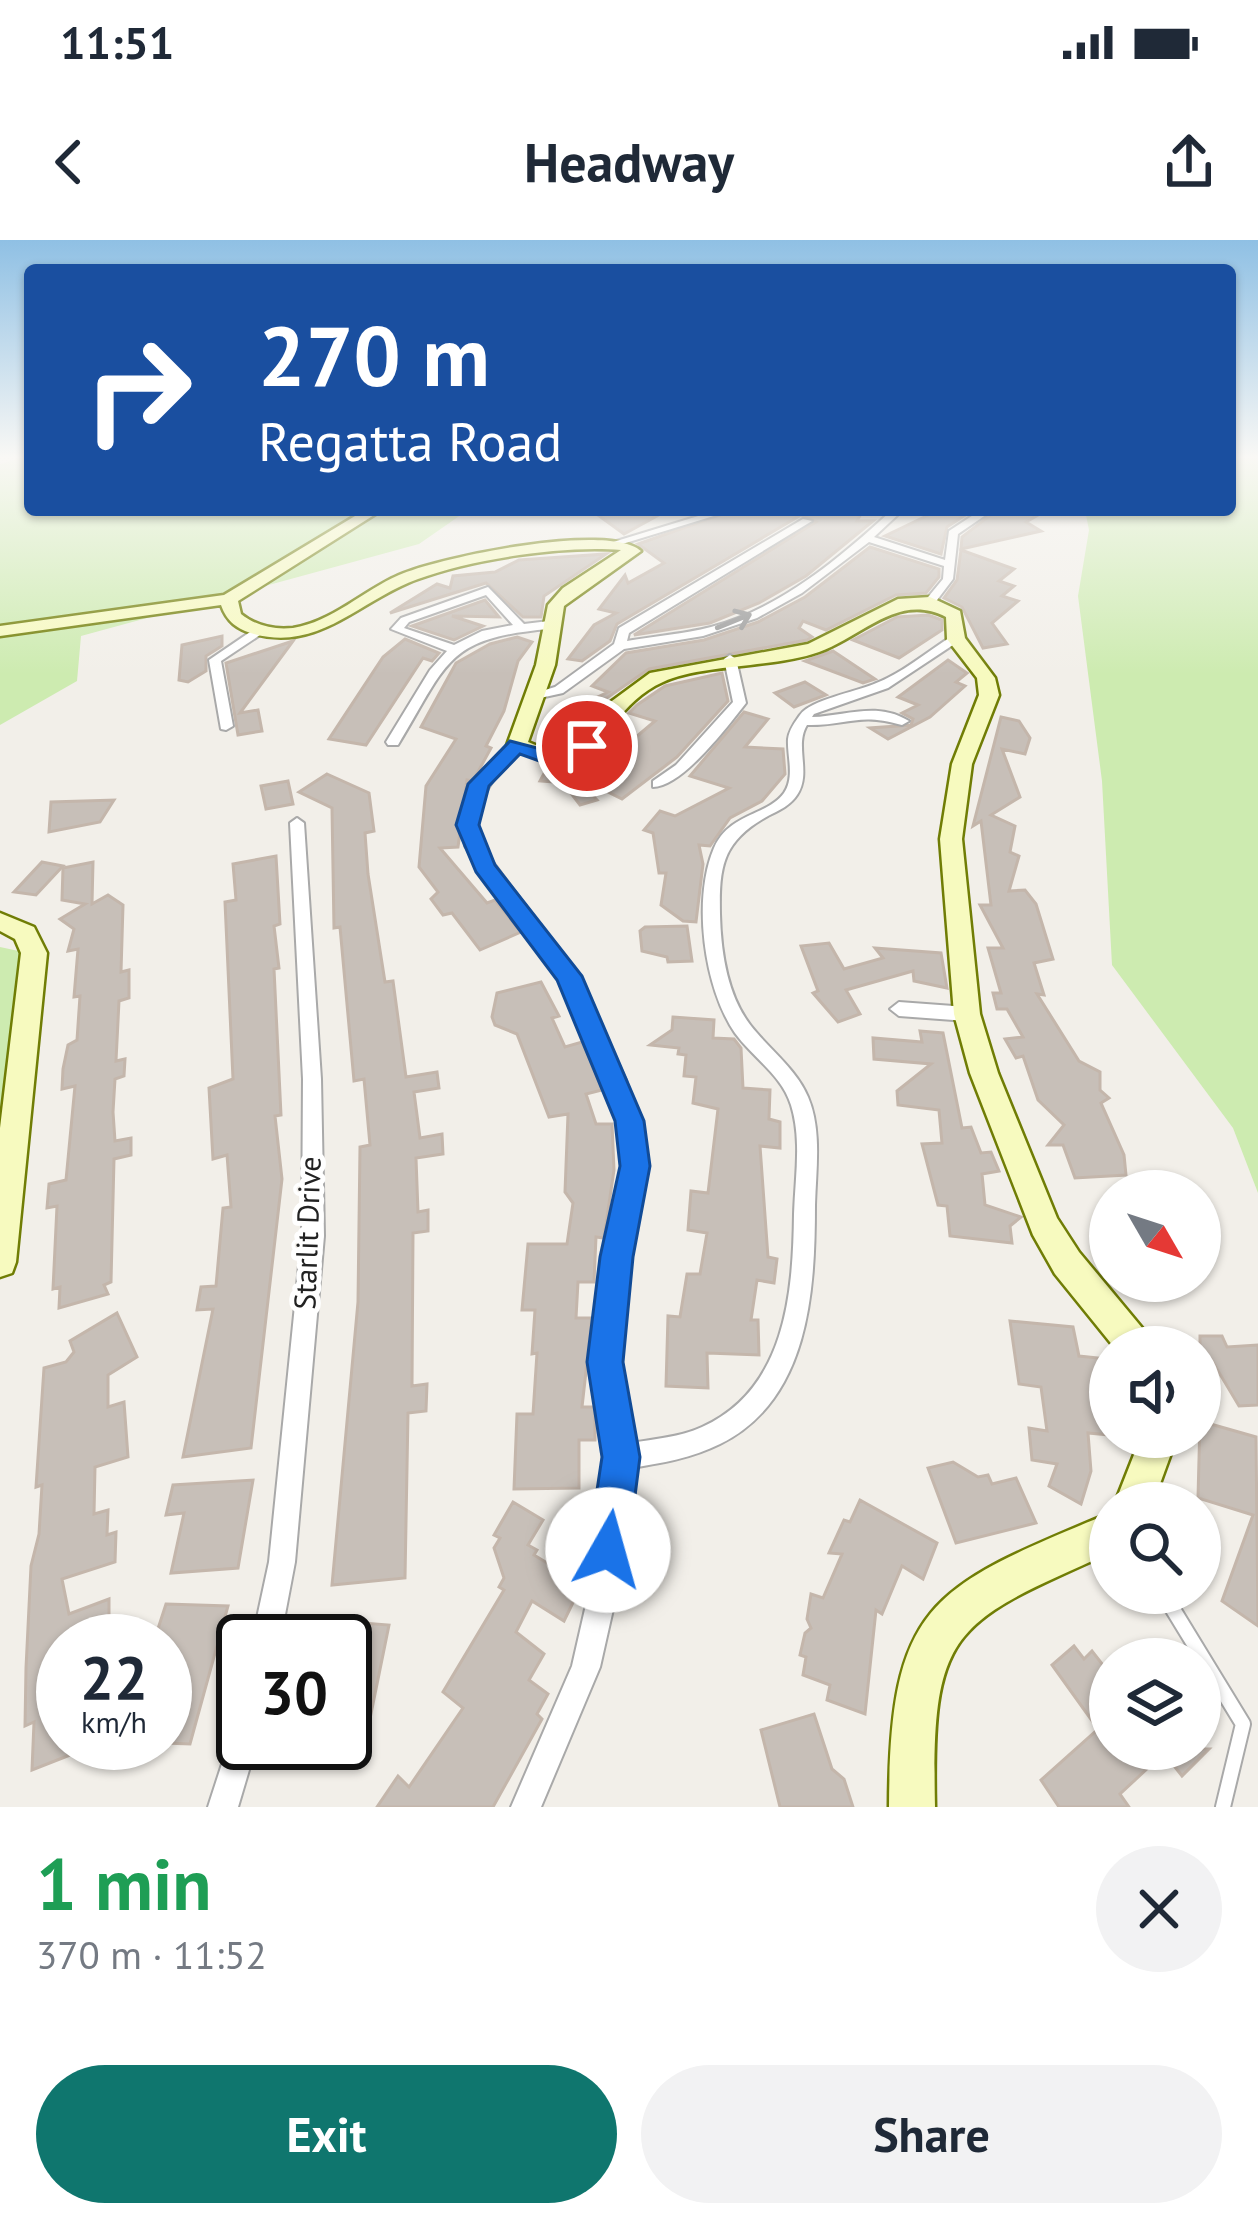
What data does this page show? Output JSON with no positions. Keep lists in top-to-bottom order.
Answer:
{
  "streets": {
    "street": ["Starlit Drive"]
  },
  "north": "bottom right",
  "page": {
    "status": "11:51",
    "header": "Headway",
    "turn": ["270 m", "Regatta Road"],
    "speed": "22 km/h",
    "limit": "30",
    "heading": ["1 min", "370 m · 11:52"],
    "buttons": ["Exit", "Share"]
  }
}
